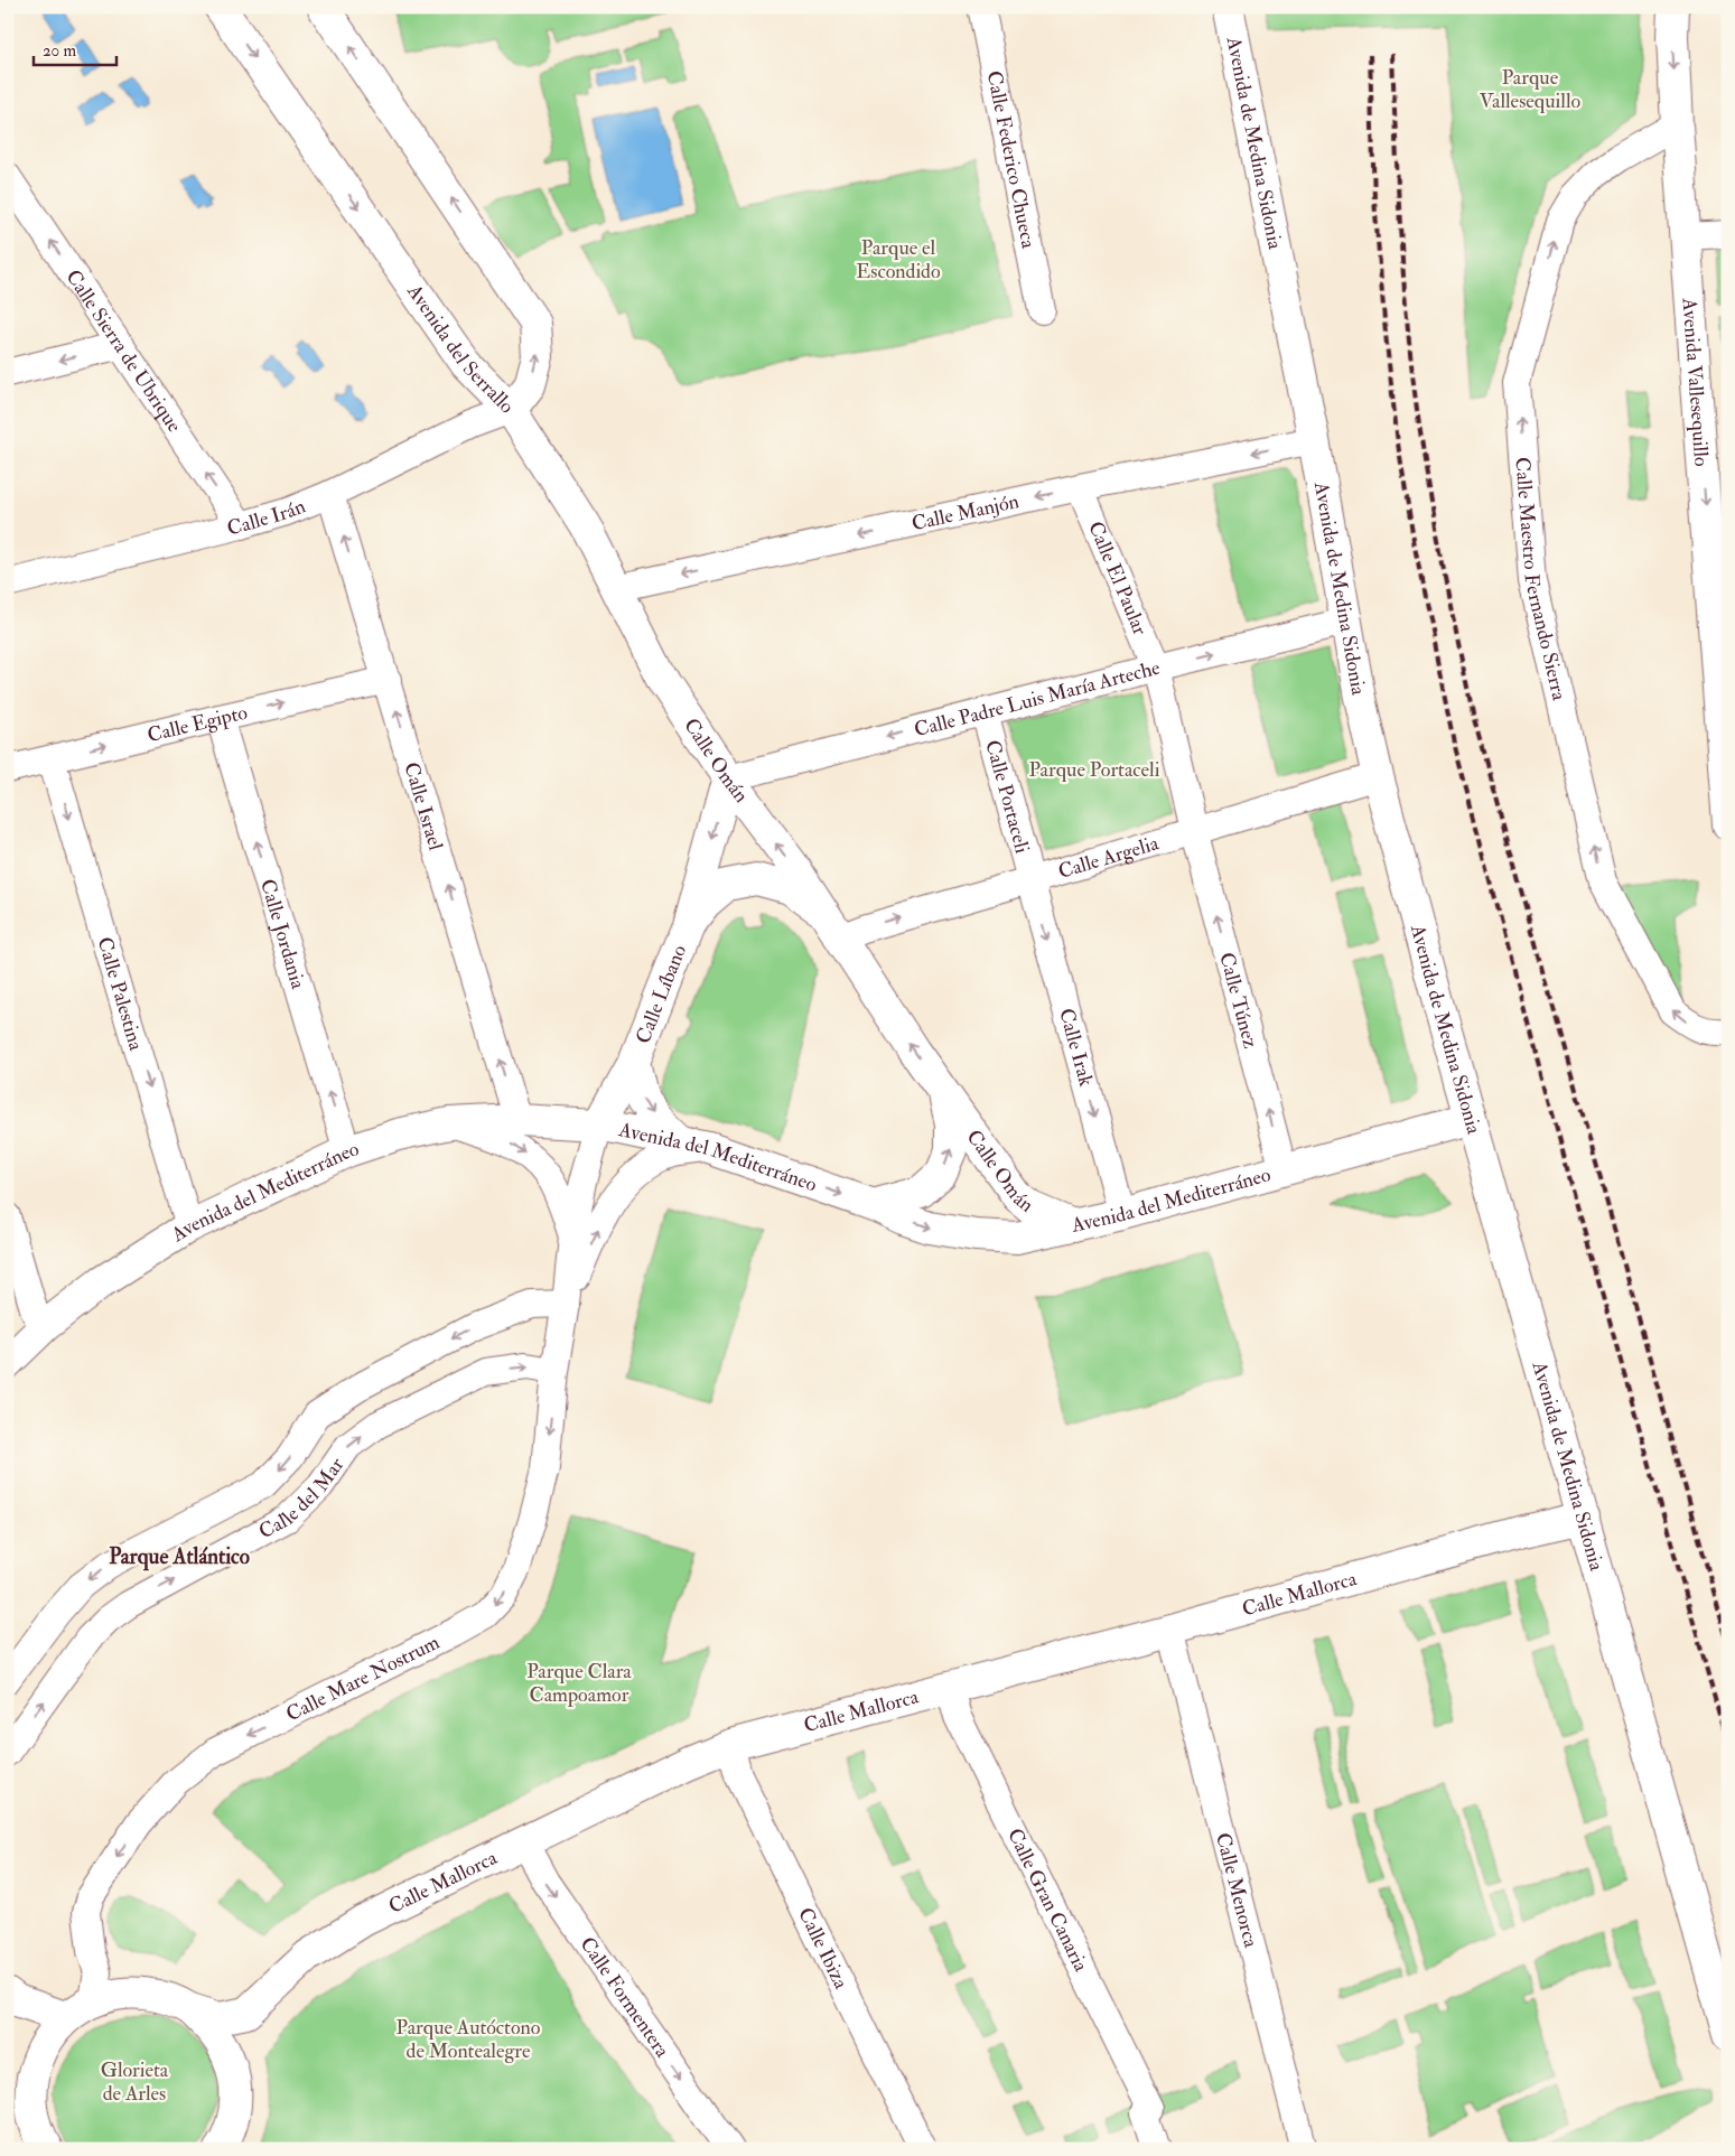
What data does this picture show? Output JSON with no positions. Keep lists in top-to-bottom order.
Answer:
{
  "streets": {
    "street": [
      "Avenida de Medina Sidonia",
      "Calle Federico Chueca",
      "Avenida del Serrallo",
      "Calle Sierra de Ubrique",
      "Avenida Vallesequillo",
      "Calle Manjón",
      "Calle Irán",
      "Calle El Paular",
      "Calle Maestro Fernando Sierra",
      "Calle Padre Luis María Arteche",
      "Calle Egipto",
      "Calle Omán",
      "Calle Portaceli",
      "Calle Israel",
      "Calle Argelia",
      "Calle Jordania",
      "Calle Palestina",
      "Calle Líbano",
      "Calle Túnez",
      "Calle Irak",
      "Avenida del Mediterráneo",
      "Calle del Mar",
      "Calle Mallorca",
      "Calle Mare Nostrum",
      "Calle Menorca",
      "Calle Gran Canaria",
      "Calle Ibiza",
      "Calle Formentera"
    ]
  },
  "crossings": [
    ["Avenida de Medina Sidonia", "Calle Manjón"],
    ["Avenida de Medina Sidonia", "Calle Padre Luis María Arteche"],
    ["Avenida de Medina Sidonia", "Calle Argelia"],
    ["Avenida de Medina Sidonia", "Avenida del Mediterráneo"],
    ["Avenida de Medina Sidonia", "Calle Mallorca"],
    ["Avenida del Serrallo", "Calle Irán"],
    ["Avenida del Serrallo", "Calle Omán"],
    ["Calle Sierra de Ubrique", "Calle Irán"],
    ["Avenida Vallesequillo", "Calle Maestro Fernando Sierra"],
    ["Calle Manjón", "Calle El Paular"],
    ["Calle Manjón", "Calle Omán"],
    ["Calle Irán", "Calle Omán"],
    ["Calle Irán", "Calle Israel"],
    ["Calle El Paular", "Calle Padre Luis María Arteche"],
    ["Calle El Paular", "Calle Argelia"],
    ["Calle El Paular", "Calle Túnez"],
    ["Calle Padre Luis María Arteche", "Calle Omán"],
    ["Calle Padre Luis María Arteche", "Calle Portaceli"],
    ["Calle Padre Luis María Arteche", "Calle Líbano"],
    ["Calle Egipto", "Calle Israel"],
    ["Calle Egipto", "Calle Jordania"],
    ["Calle Egipto", "Calle Palestina"],
    ["Calle Omán", "Calle Argelia"],
    ["Calle Omán", "Calle Líbano"],
    ["Calle Omán", "Avenida del Mediterráneo"],
    ["Calle Portaceli", "Calle Argelia"],
    ["Calle Portaceli", "Calle Irak"],
    ["Calle Israel", "Avenida del Mediterráneo"],
    ["Calle Argelia", "Calle Túnez"],
    ["Calle Argelia", "Calle Irak"],
    ["Calle Jordania", "Avenida del Mediterráneo"],
    ["Calle Palestina", "Avenida del Mediterráneo"],
    ["Calle Líbano", "Avenida del Mediterráneo"],
    ["Calle Líbano", "Calle Mare Nostrum"],
    ["Calle Túnez", "Avenida del Mediterráneo"],
    ["Calle Irak", "Avenida del Mediterráneo"],
    ["Avenida del Mediterráneo", "Calle Mare Nostrum"],
    ["Calle del Mar", "Calle Mare Nostrum"],
    ["Calle Mallorca", "Calle Menorca"],
    ["Calle Mallorca", "Calle Gran Canaria"],
    ["Calle Mallorca", "Calle Ibiza"],
    ["Calle Mallorca", "Calle Formentera"]
  ],
  "one_way": [
    "Calle Sierra de Ubrique",
    "Avenida Vallesequillo",
    "Calle Manjón",
    "Calle Maestro Fernando Sierra",
    "Calle Egipto",
    "Calle Omán",
    "Calle Israel",
    "Calle Argelia",
    "Calle Jordania",
    "Calle Palestina",
    "Calle Líbano",
    "Calle Túnez",
    "Calle Irak",
    "Calle Formentera"
  ],
  "districts": ["Parque Atlántico"],
  "parks": [
    "Parque Vallesequillo",
    "Parque el Escondido",
    "Parque Portaceli",
    "Parque Clara Campoamor",
    "Parque Autóctono de Montealegre",
    "Glorieta de Arles"
  ],
  "scale_bar": "20 m"
}
